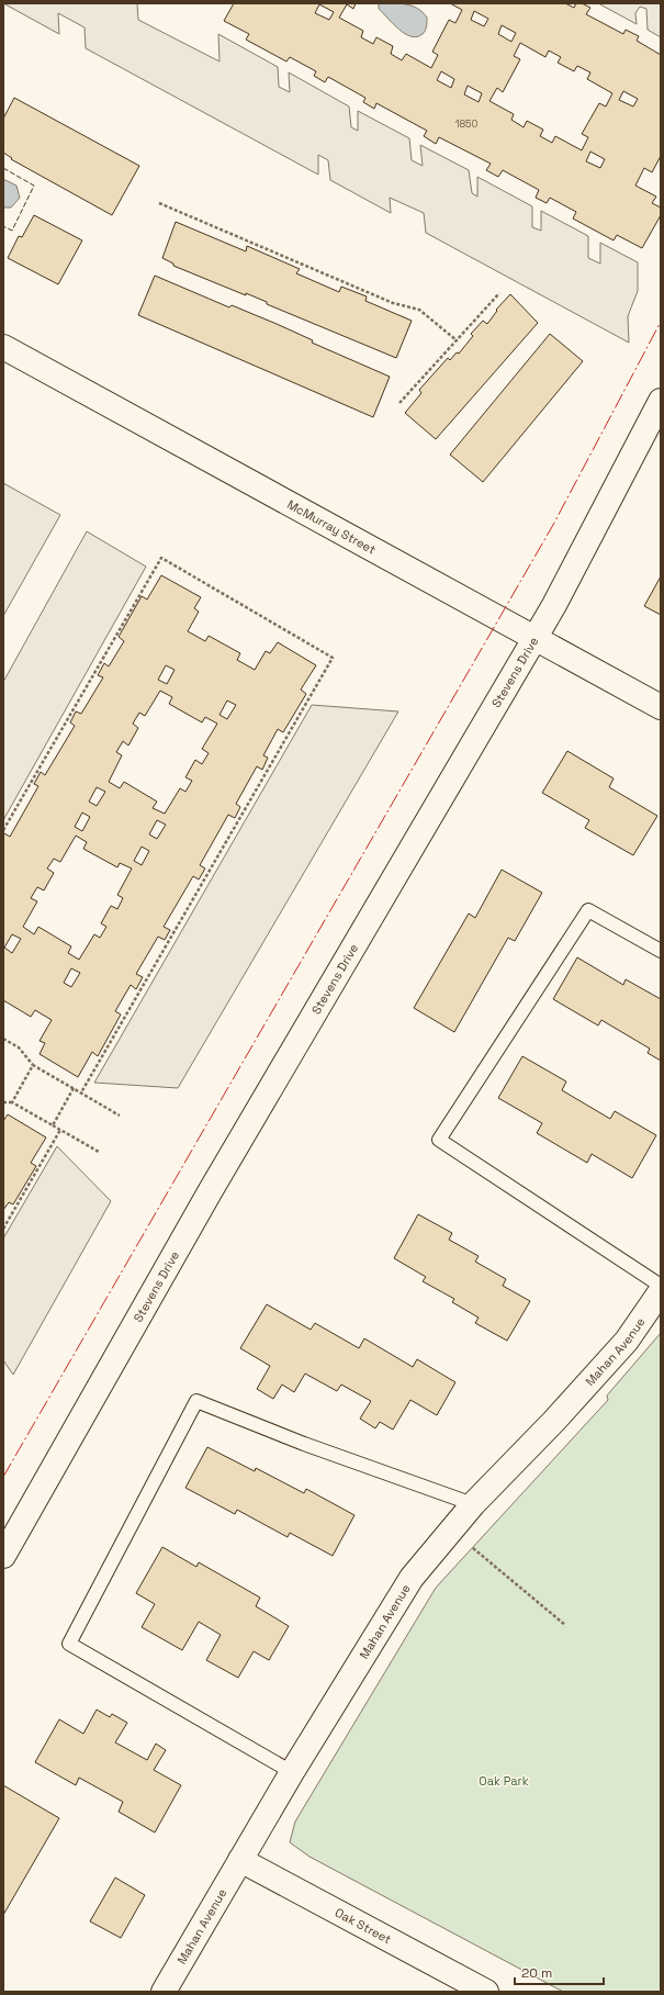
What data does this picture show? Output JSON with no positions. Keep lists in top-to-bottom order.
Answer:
{
  "streets": {
    "street": [
      "McMurray Street",
      "Stevens Drive",
      "Mahan Avenue",
      "Oak Street"
    ]
  },
  "crossings": [
    ["McMurray Street", "Stevens Drive"],
    ["Mahan Avenue", "Oak Street"]
  ],
  "parks": ["Oak Park"],
  "house_numbers": ["1850"],
  "scale_bar": "20 m"
}
